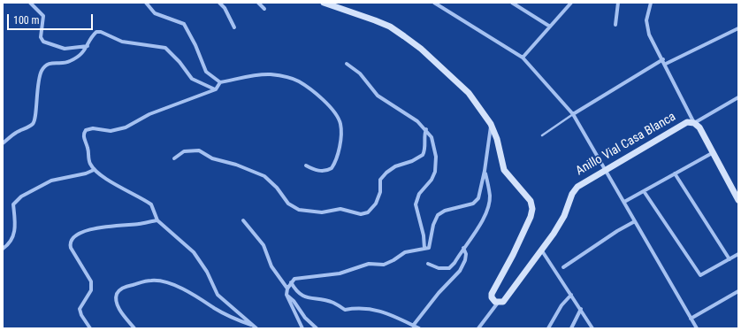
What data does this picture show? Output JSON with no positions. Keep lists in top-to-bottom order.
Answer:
{
  "streets": {
    "main road": ["Anillo Vial Casa Blanca"]
  },
  "scale_bar": "100 m"
}
